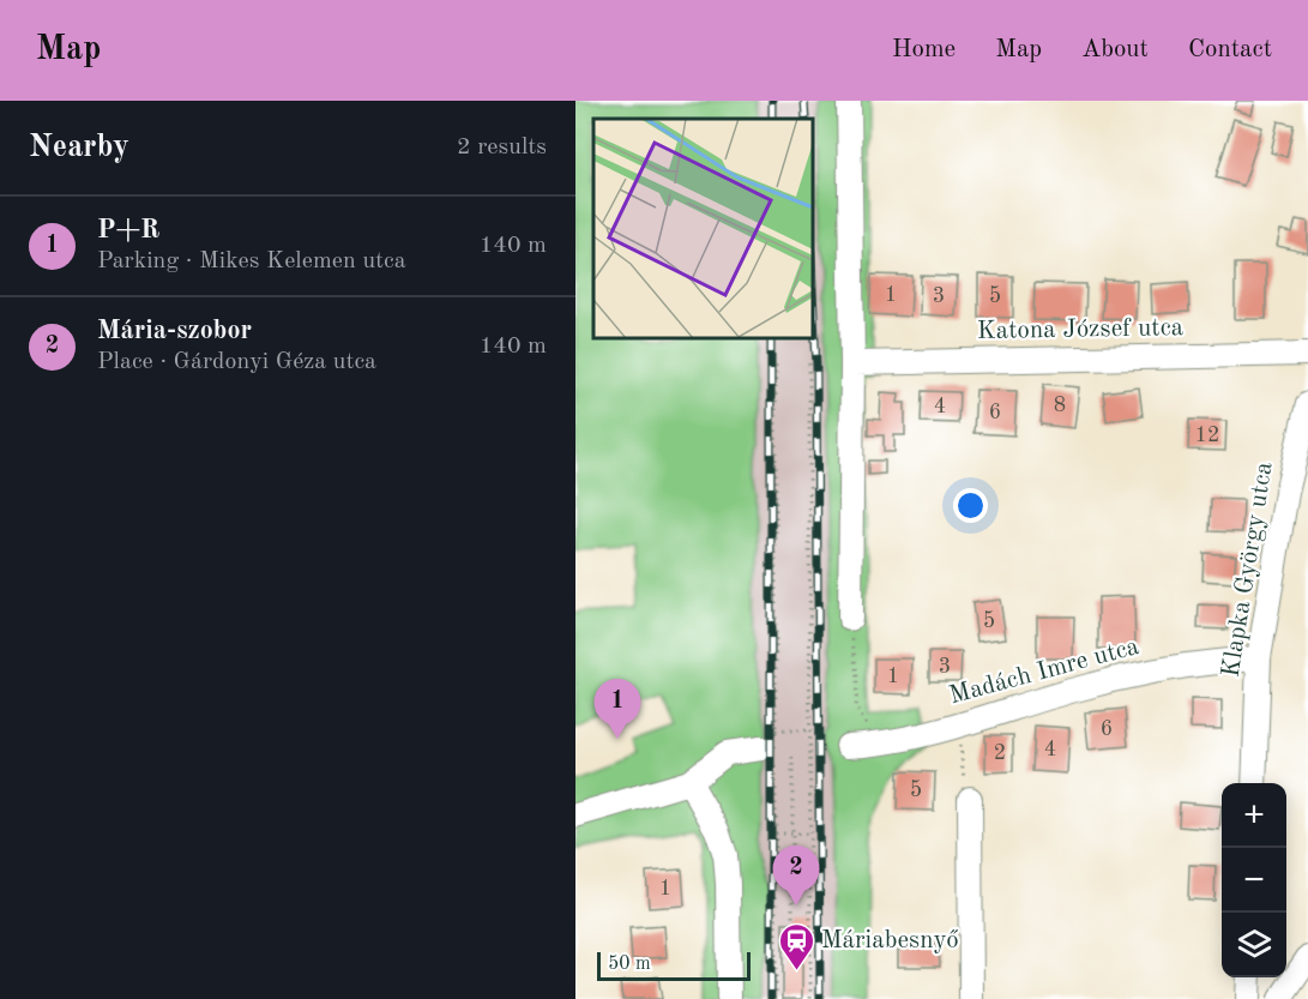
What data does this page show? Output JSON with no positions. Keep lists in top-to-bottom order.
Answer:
{
  "streets": {
    "street": ["Katona József utca", "Klapka György utca", "Madách Imre utca"]
  },
  "crossings": [
    ["Klapka György utca", "Madách Imre utca"]
  ],
  "places": {
    "station": ["Máriabesnyő"]
  },
  "house_numbers": [
    "1",
    "3",
    "5",
    "8",
    "4",
    "6",
    "12",
    "5",
    "3",
    "1",
    "6",
    "4",
    "2",
    "5",
    "1"
  ],
  "scale_bar": "50 m",
  "page": {
    "header": "Map",
    "nav": [
      "Home",
      "Map",
      "About",
      "Contact"
    ],
    "heading": ["Nearby", "2 results"],
    "list": [
      {
        "mark": "1",
        "name": "P+R",
        "note": "Parking · Mikes Kelemen utca",
        "value": "140 m"
      },
      {
        "mark": "2",
        "name": "Mária-szobor",
        "note": "Place · Gárdonyi Géza utca",
        "value": "140 m"
      }
    ],
    "pins": ["1", "2"],
    "map_buttons": ["+", "−"],
    "scale": "50 m"
  }
}
